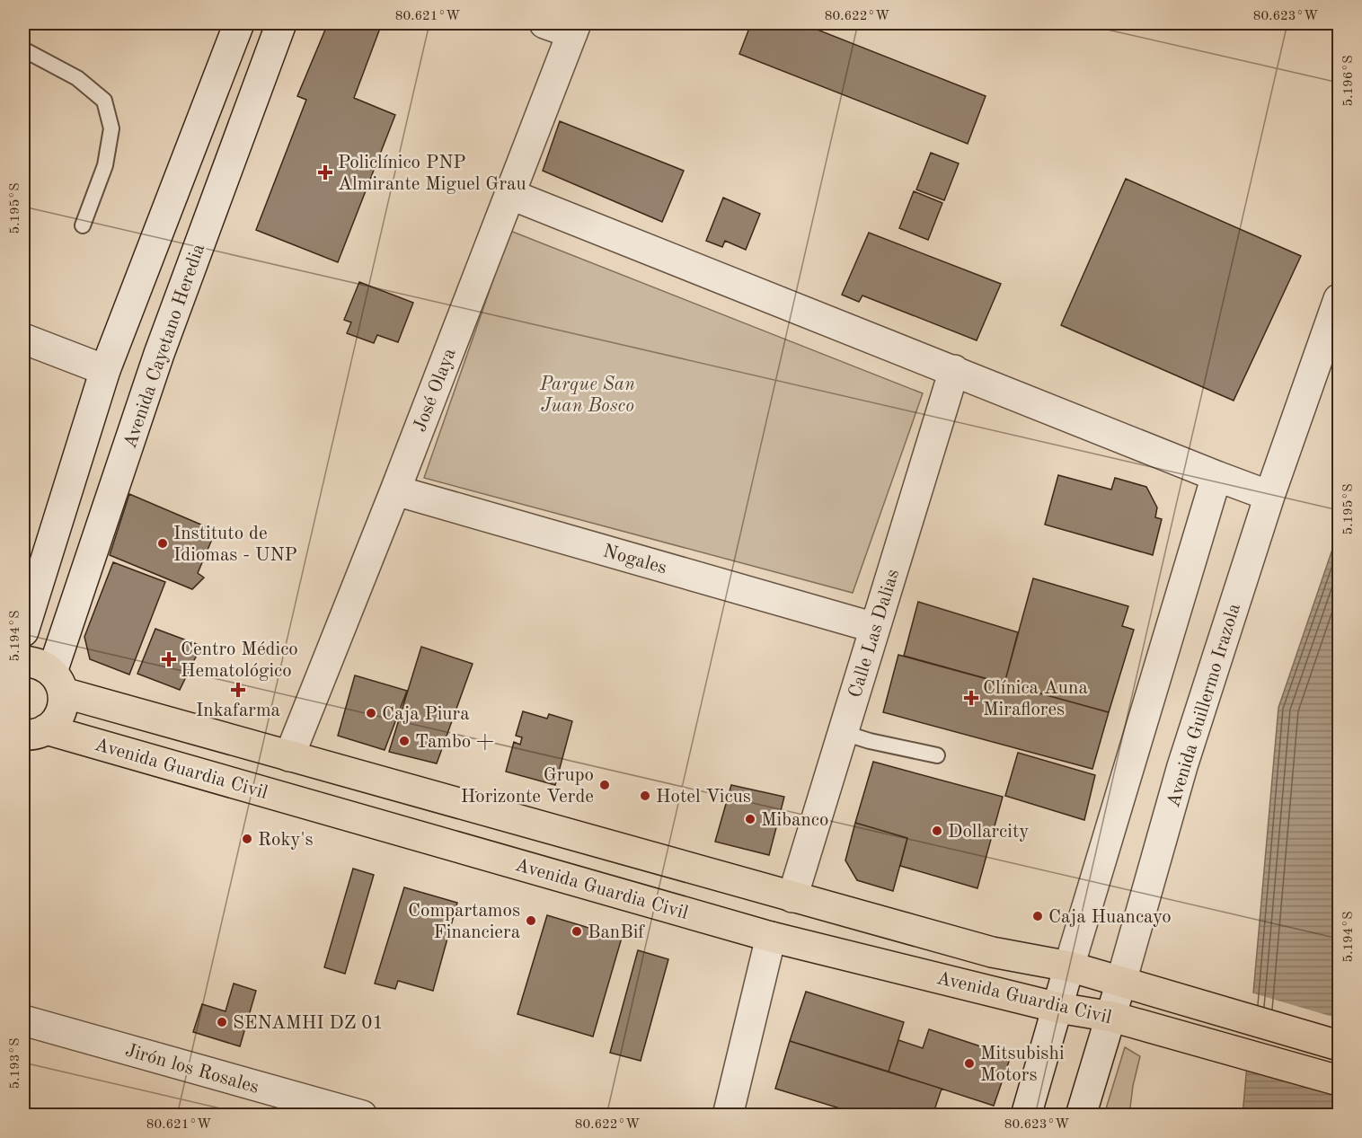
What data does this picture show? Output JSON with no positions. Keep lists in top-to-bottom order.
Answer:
{
  "streets": {
    "main road": ["Avenida Guardia Civil"],
    "street": [
      "Avenida Cayetano Heredia",
      "José Olaya",
      "Nogales",
      "Calle Las Dalias",
      "Avenida Guillermo Irazola",
      "Jirón los Rosales"
    ]
  },
  "crossings": [
    ["Avenida Cayetano Heredia", "Avenida Guardia Civil"],
    ["José Olaya", "Nogales"],
    ["José Olaya", "Avenida Guardia Civil"],
    ["Nogales", "Calle Las Dalias"],
    ["Calle Las Dalias", "Avenida Guardia Civil"],
    ["Avenida Guillermo Irazola", "Avenida Guardia Civil"]
  ],
  "parks": ["Parque San Juan Bosco"],
  "places": {
    "health": [
      "Policlínico PNP Almirante Miguel Grau",
      "Centro Médico Hematológico",
      "Inkafarma",
      "Clínica Auna Miraflores"
    ],
    "other": [
      "Instituto de Idiomas - UNP",
      "Caja Piura",
      "Tambo +",
      "Grupo Horizonte Verde",
      "Hotel Vicus",
      "Mibanco",
      "Dollarcity",
      "Roky's",
      "Caja Huancayo",
      "Compartamos Financiera",
      "BanBif",
      "SENAMHI DZ 01",
      "Mitsubishi Motors"
    ]
  },
  "coordinates": [
    "80.621°W",
    "80.622°W",
    "80.623°W",
    "5.196°S",
    "5.195°S",
    "5.194°S",
    "5.193°S"
  ]
}
